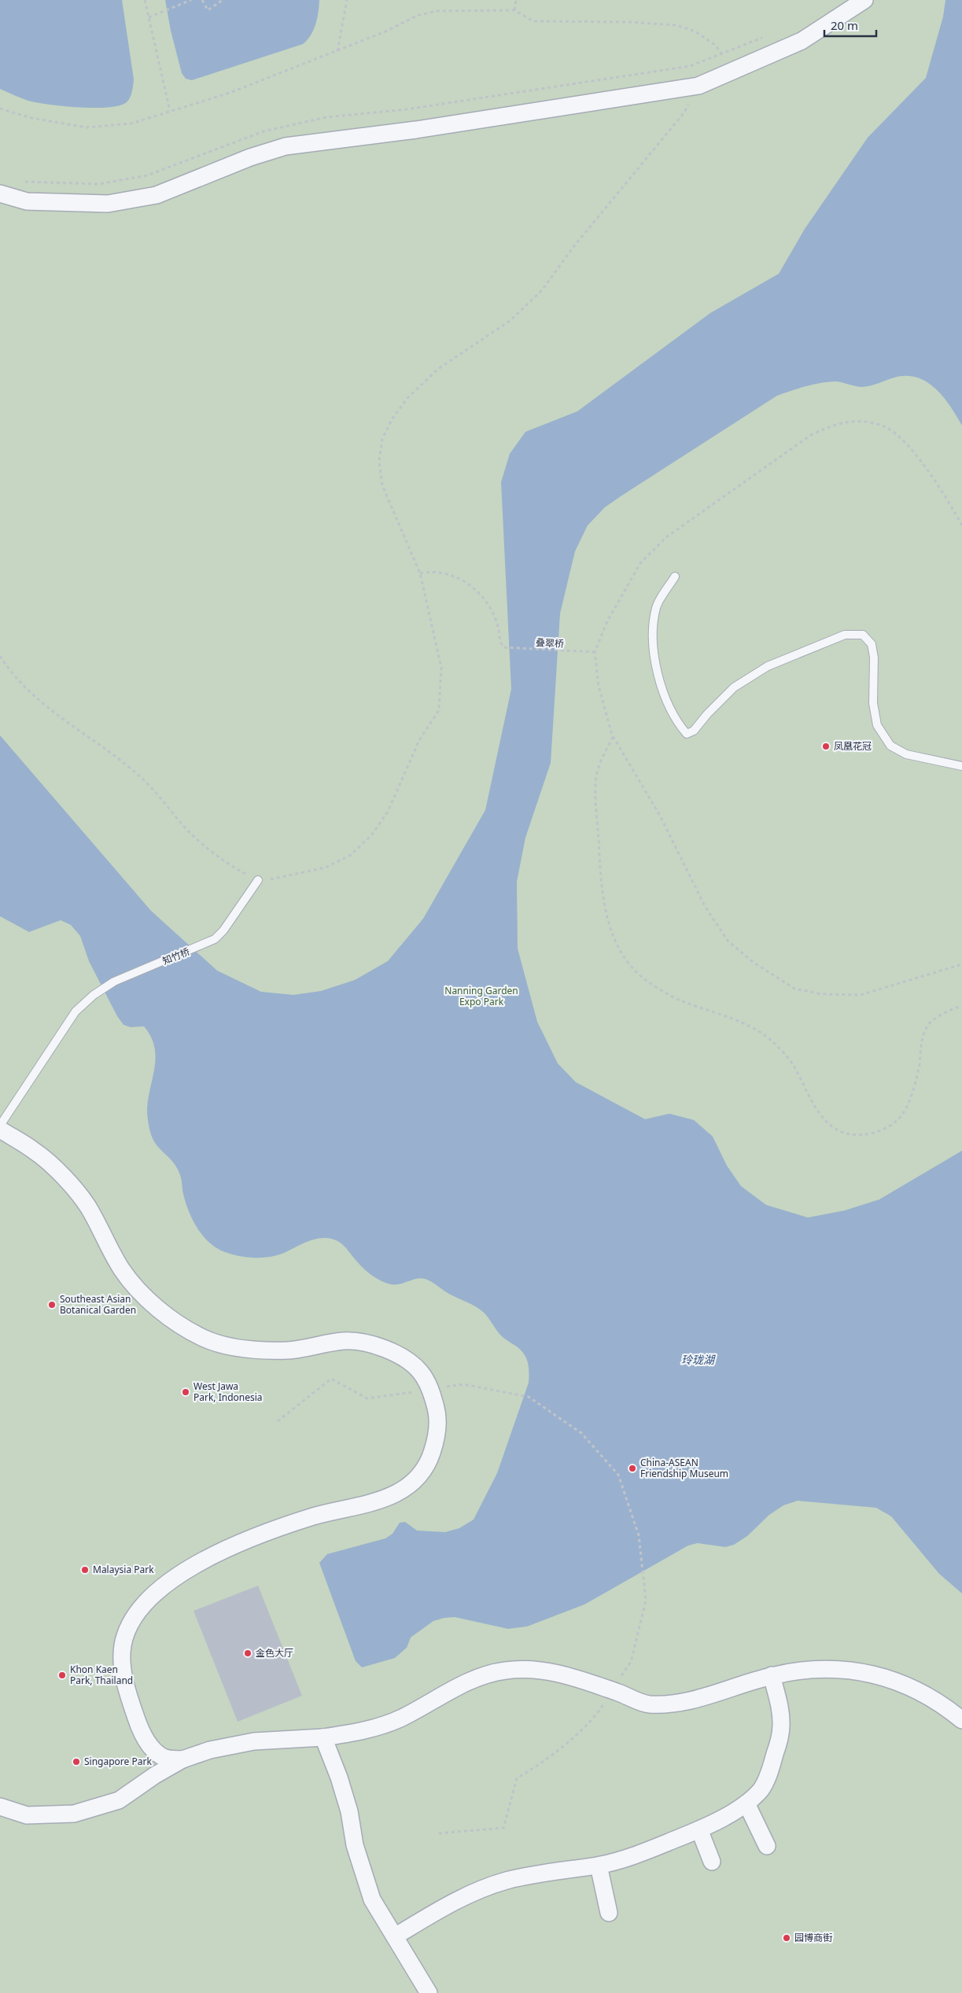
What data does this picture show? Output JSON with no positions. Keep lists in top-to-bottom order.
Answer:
{
  "streets": {
    "lane": ["知竹桥"],
    "path": ["叠翠桥"]
  },
  "water": ["玲珑湖"],
  "parks": ["Nanning Garden Expo Park"],
  "places": [
    "凤凰花冠",
    "Southeast Asian Botanical Garden",
    "West Jawa Park, Indonesia",
    "China-ASEAN Friendship Museum",
    "Malaysia Park",
    "金色大厅",
    "Khon Kaen Park, Thailand",
    "Singapore Park",
    "园博商街"
  ],
  "scale_bar": "20 m"
}
